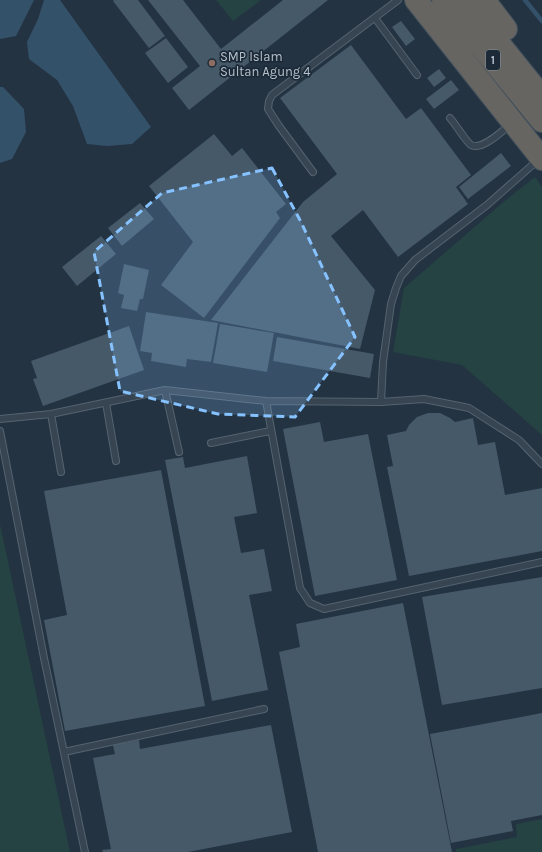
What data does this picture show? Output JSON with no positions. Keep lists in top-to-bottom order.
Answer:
{
  "streets": {
    "highway": ["1"]
  },
  "places": ["SMP Islam Sultan Agung 4"]
}
